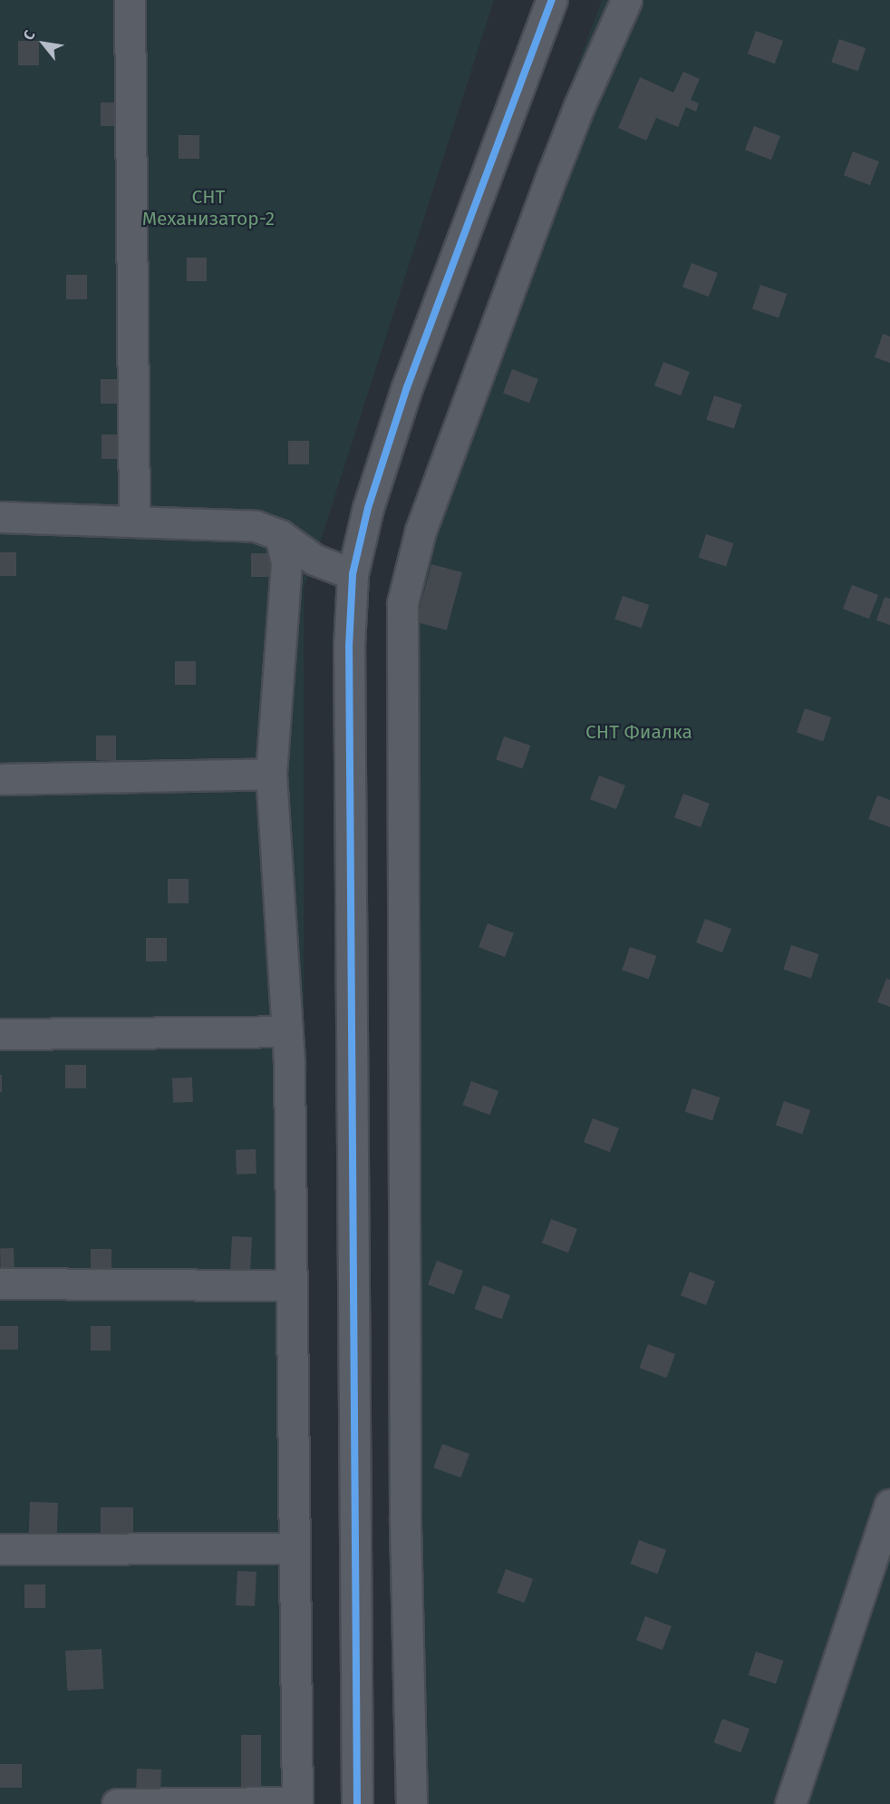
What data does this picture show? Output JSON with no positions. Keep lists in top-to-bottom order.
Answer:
{
  "parks": ["СНТ Механизатор-2", "СНТ Фиалка"],
  "north": "top left"
}
